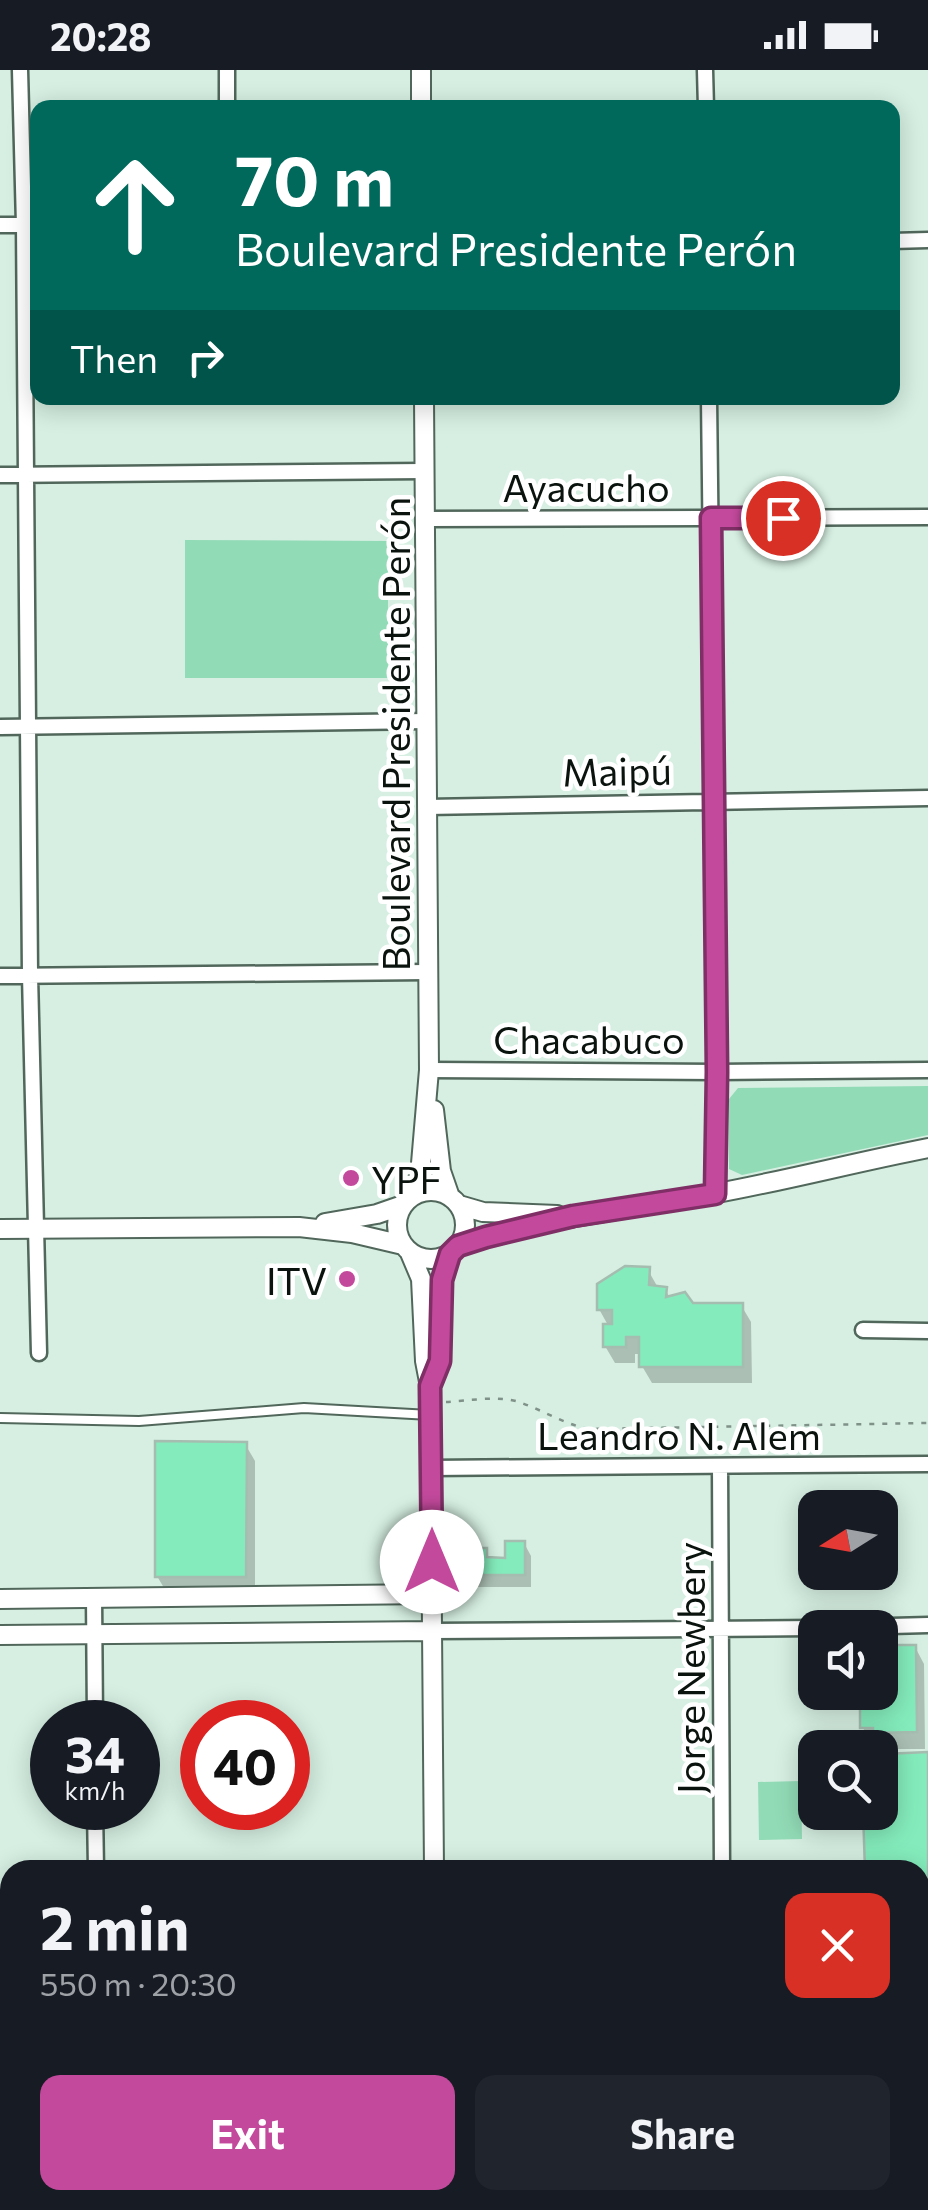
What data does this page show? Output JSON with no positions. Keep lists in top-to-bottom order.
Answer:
{
  "streets": {
    "street": [
      "Ayacucho",
      "Boulevard Presidente Perón",
      "Maipú",
      "Chacabuco",
      "Leandro N. Alem",
      "Jorge Newbery"
    ]
  },
  "crossings": [
    ["Ayacucho", "Boulevard Presidente Perón"],
    ["Boulevard Presidente Perón", "Maipú"],
    ["Boulevard Presidente Perón", "Chacabuco"],
    ["Leandro N. Alem", "Jorge Newbery"]
  ],
  "places": ["YPF", "ITV"],
  "north": "left",
  "page": {
    "status": "20:28",
    "turn": ["70 m", "Boulevard Presidente Perón"],
    "then": "Then",
    "speed": "34 km/h",
    "limit": "40",
    "heading": ["2 min", "550 m · 20:30"],
    "buttons": ["Exit", "Share"]
  }
}
